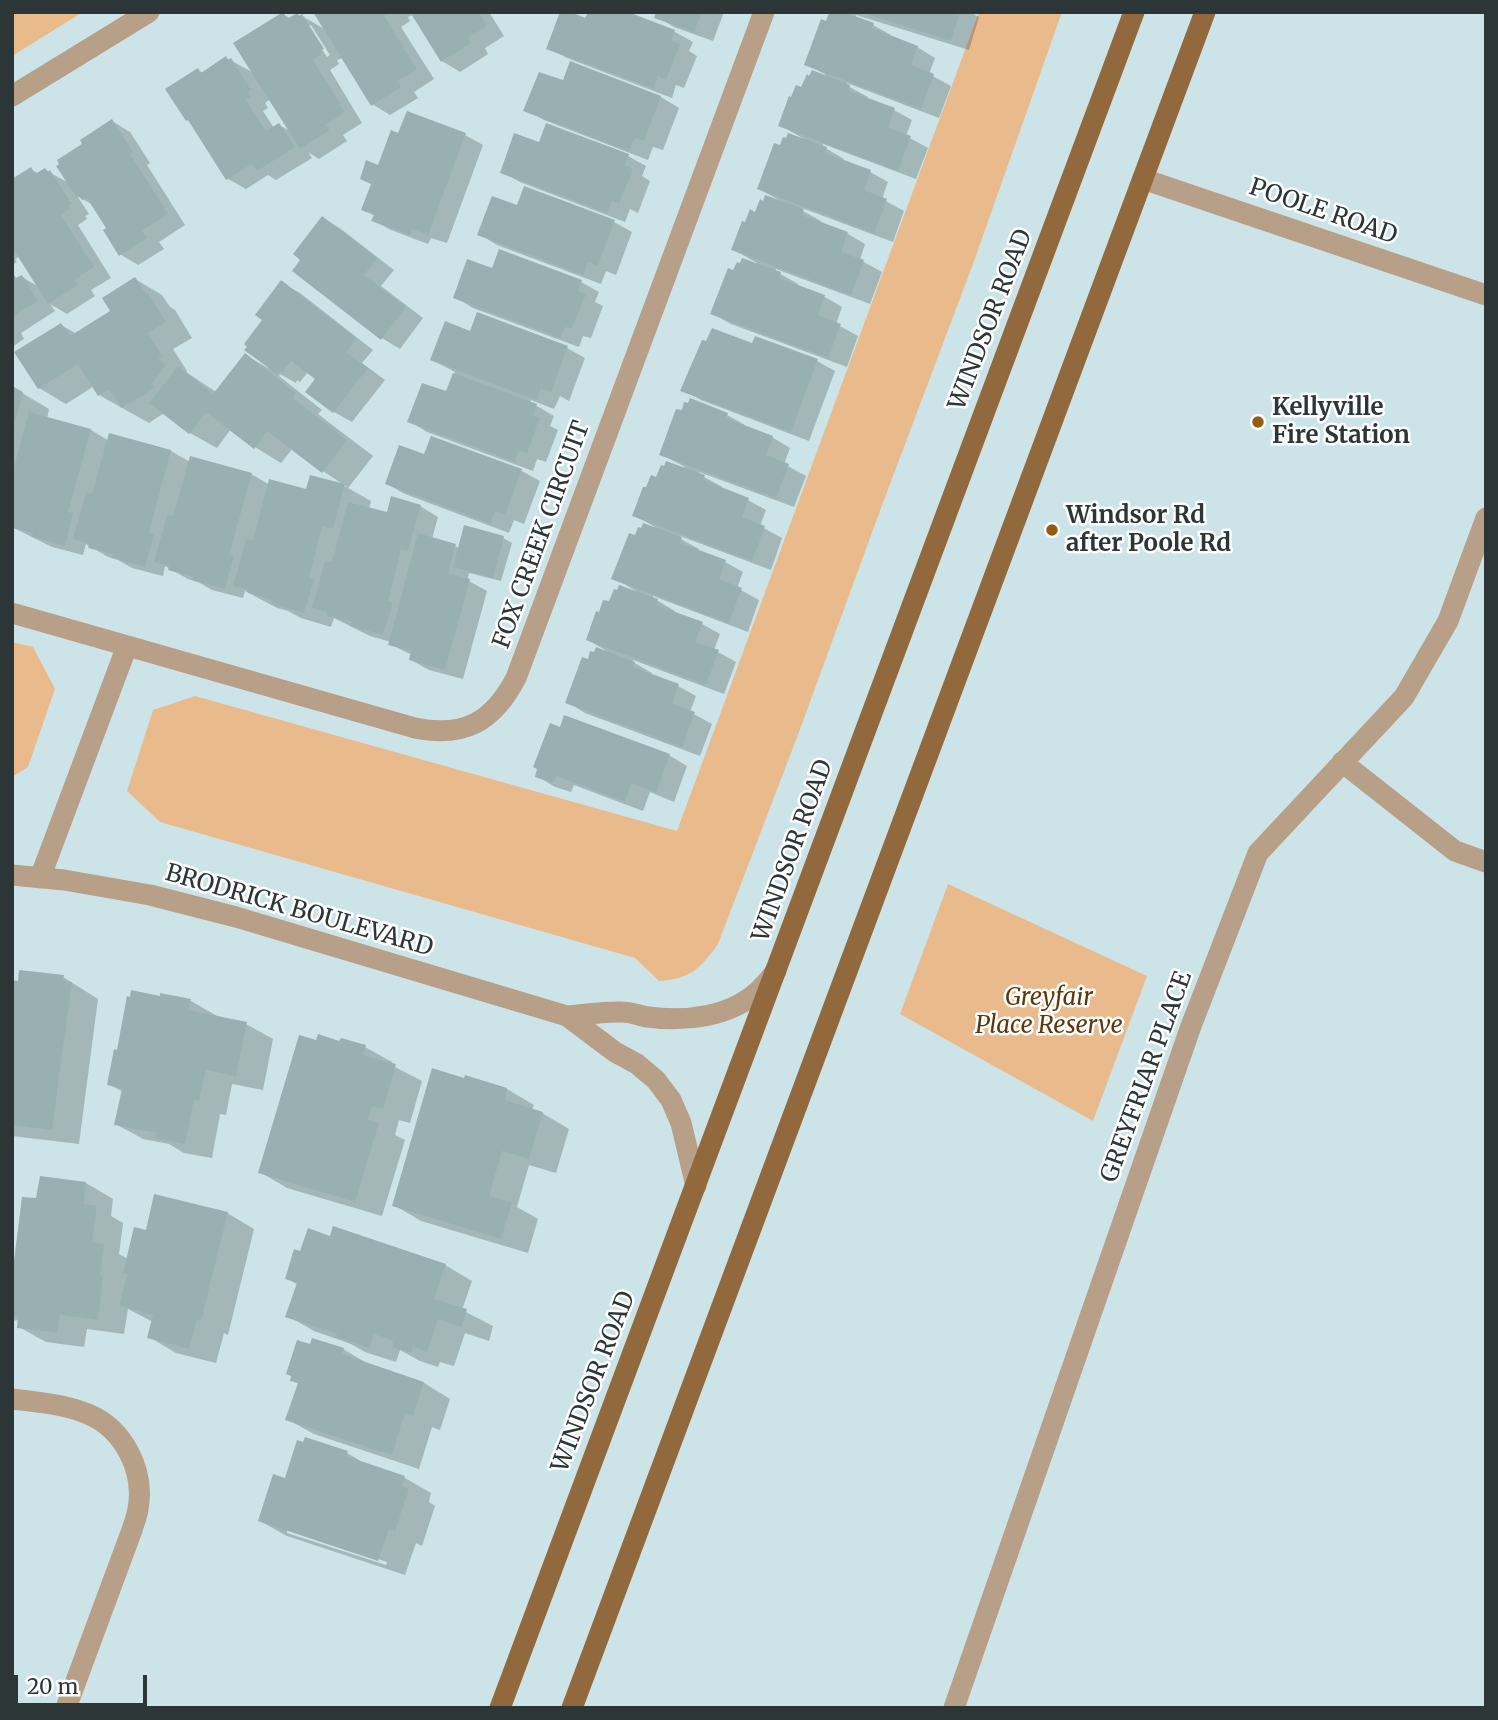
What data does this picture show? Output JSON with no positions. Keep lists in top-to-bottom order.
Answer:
{
  "streets": {
    "main road": ["WINDSOR ROAD"],
    "street": [
      "POOLE ROAD",
      "FOX CREEK CIRCUIT",
      "BRODRICK BOULEVARD",
      "GREYFRIAR PLACE"
    ]
  },
  "crossings": [
    ["WINDSOR ROAD", "BRODRICK BOULEVARD"]
  ],
  "parks": ["Greyfair Place Reserve"],
  "places": ["Kellyville Fire Station", "Windsor Rd after Poole Rd"],
  "scale_bar": "20 m"
}
